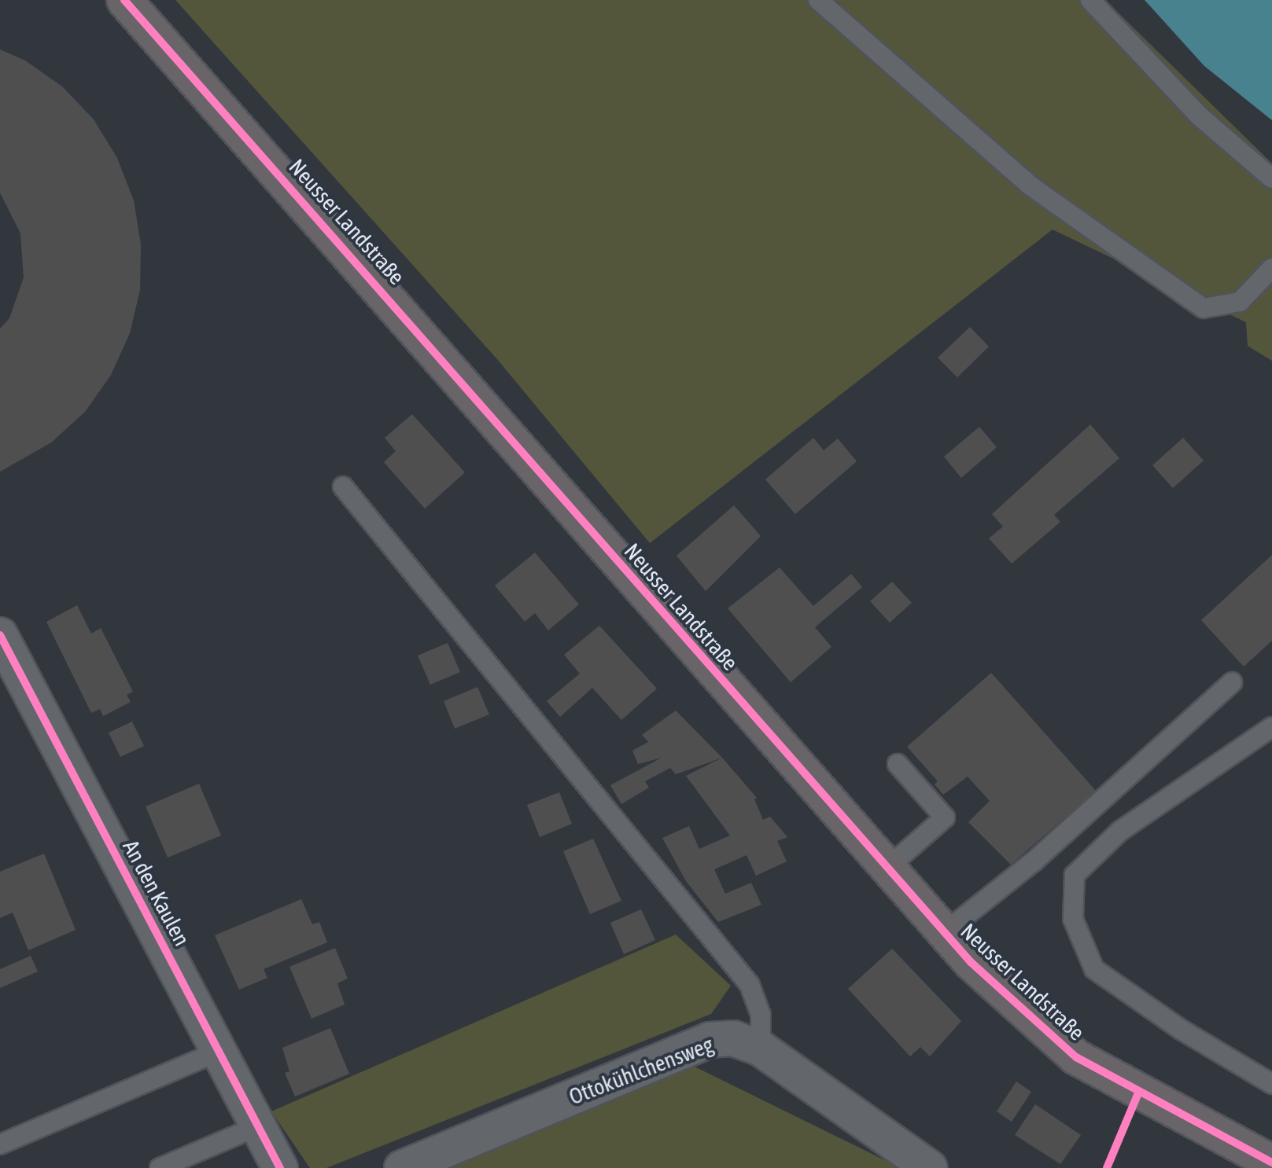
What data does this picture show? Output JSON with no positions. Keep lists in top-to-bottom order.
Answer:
{
  "streets": {
    "main road": ["Neusser Landstraße"],
    "street": ["An den Kaulen", "Ottokühlchensweg"]
  }
}
